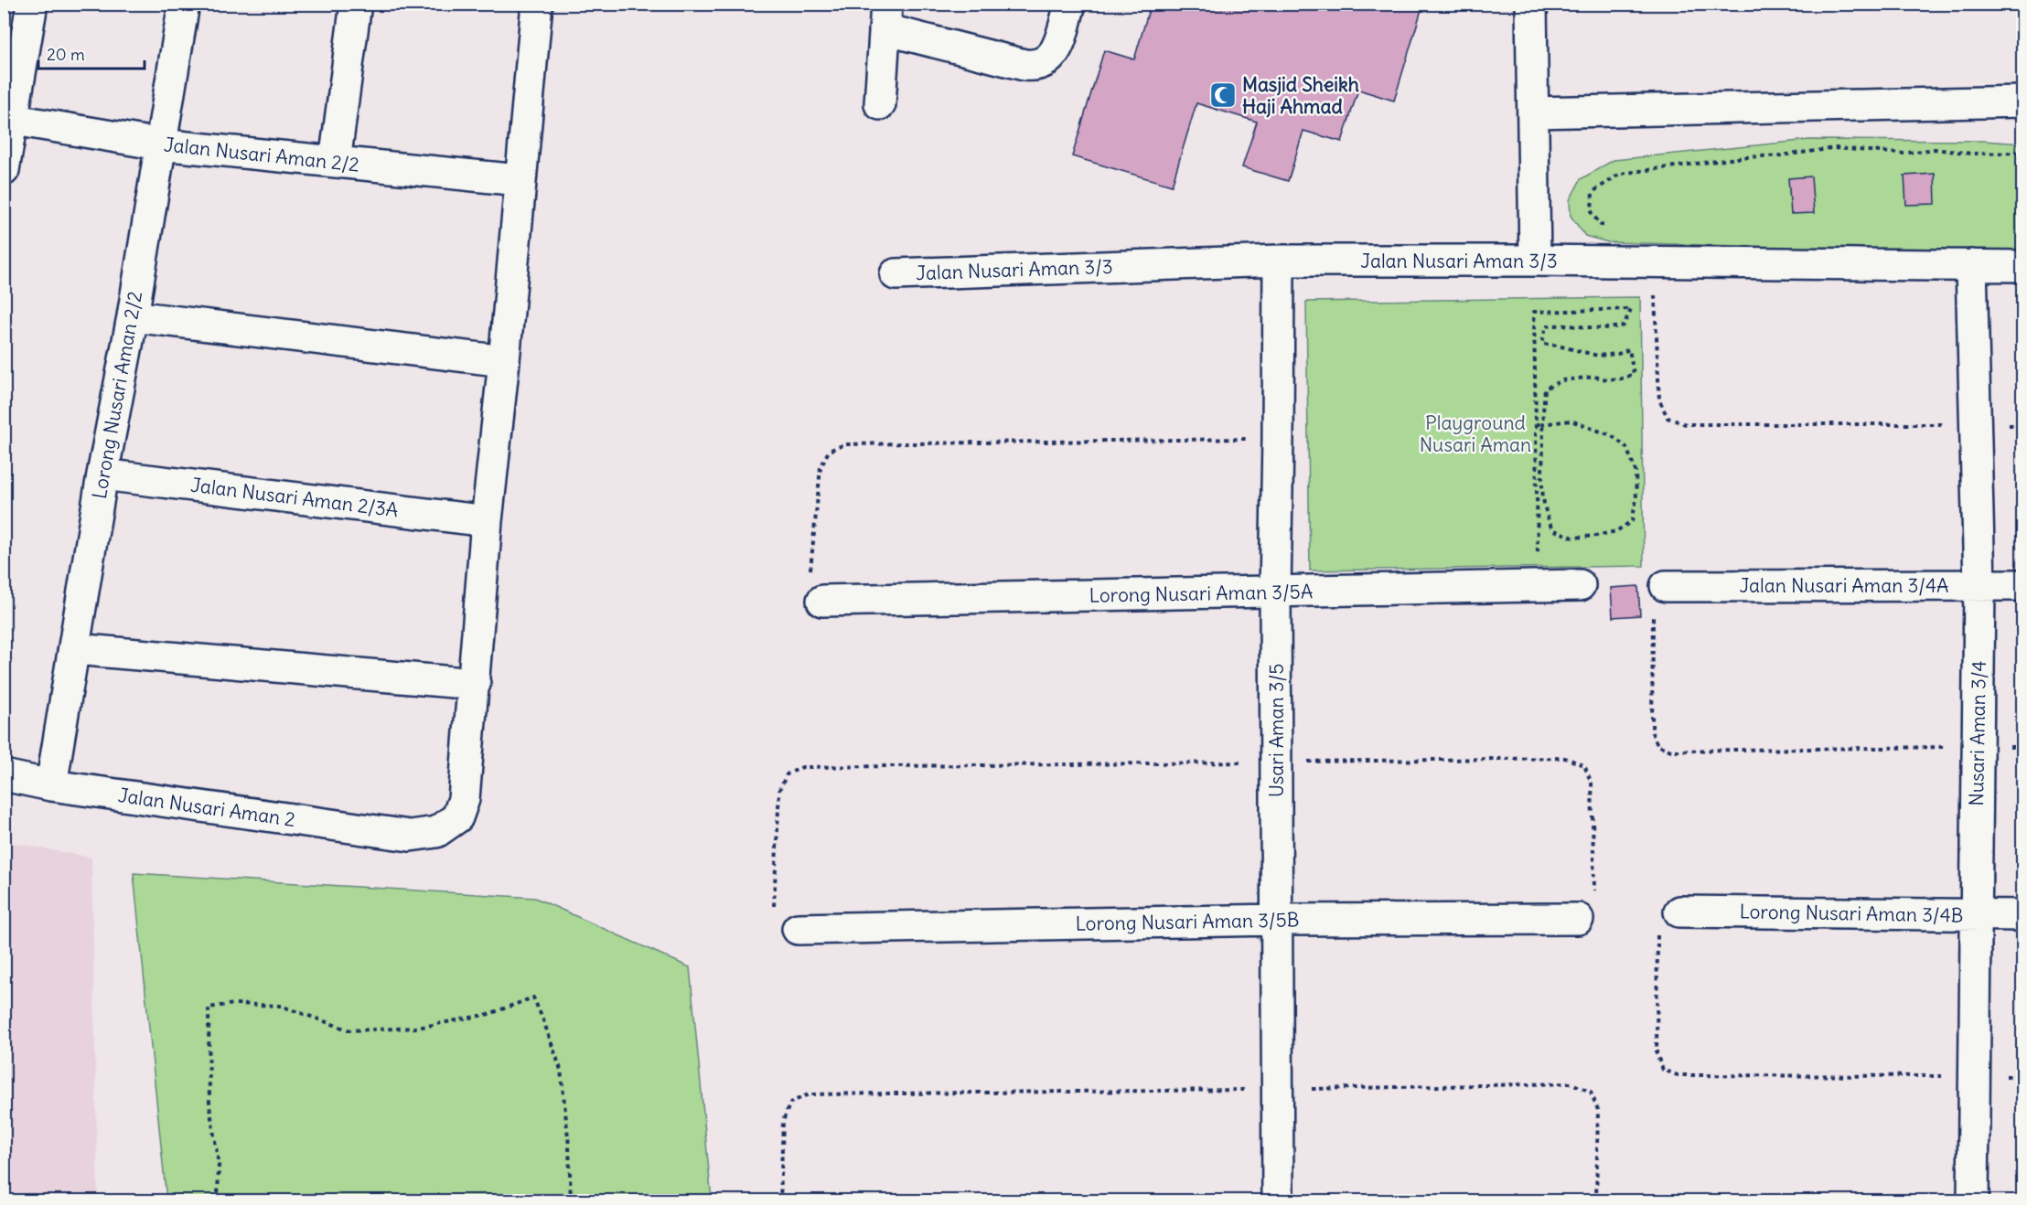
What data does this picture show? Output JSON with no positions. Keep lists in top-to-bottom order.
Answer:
{
  "streets": {
    "street": [
      "Jalan Nusari Aman 2/2",
      "Jalan Nusari Aman 3/3",
      "Lorong Nusari Aman 2/2",
      "Jalan Nusari Aman 2/3A",
      "Jalan Nusari Aman 3/4A",
      "Lorong Nusari Aman 3/5A",
      "Usari Aman 3/5",
      "Nusari Aman 3/4",
      "Jalan Nusari Aman 2",
      "Lorong Nusari Aman 3/4B",
      "Lorong Nusari Aman 3/5B"
    ]
  },
  "crossings": [
    ["Jalan Nusari Aman 2/2", "Lorong Nusari Aman 2/2"],
    ["Jalan Nusari Aman 2/2", "Jalan Nusari Aman 2"],
    ["Jalan Nusari Aman 3/3", "Usari Aman 3/5"],
    ["Jalan Nusari Aman 3/3", "Nusari Aman 3/4"],
    ["Lorong Nusari Aman 2/2", "Jalan Nusari Aman 2/3A"],
    ["Lorong Nusari Aman 2/2", "Jalan Nusari Aman 2"],
    ["Jalan Nusari Aman 2/3A", "Jalan Nusari Aman 2"],
    ["Jalan Nusari Aman 3/4A", "Nusari Aman 3/4"],
    ["Lorong Nusari Aman 3/5A", "Usari Aman 3/5"],
    ["Usari Aman 3/5", "Lorong Nusari Aman 3/5B"],
    ["Nusari Aman 3/4", "Lorong Nusari Aman 3/4B"]
  ],
  "parks": ["Playground Nusari Aman"],
  "places": {
    "mosque": ["Masjid Sheikh Haji Ahmad"]
  },
  "scale_bar": "20 m"
}
